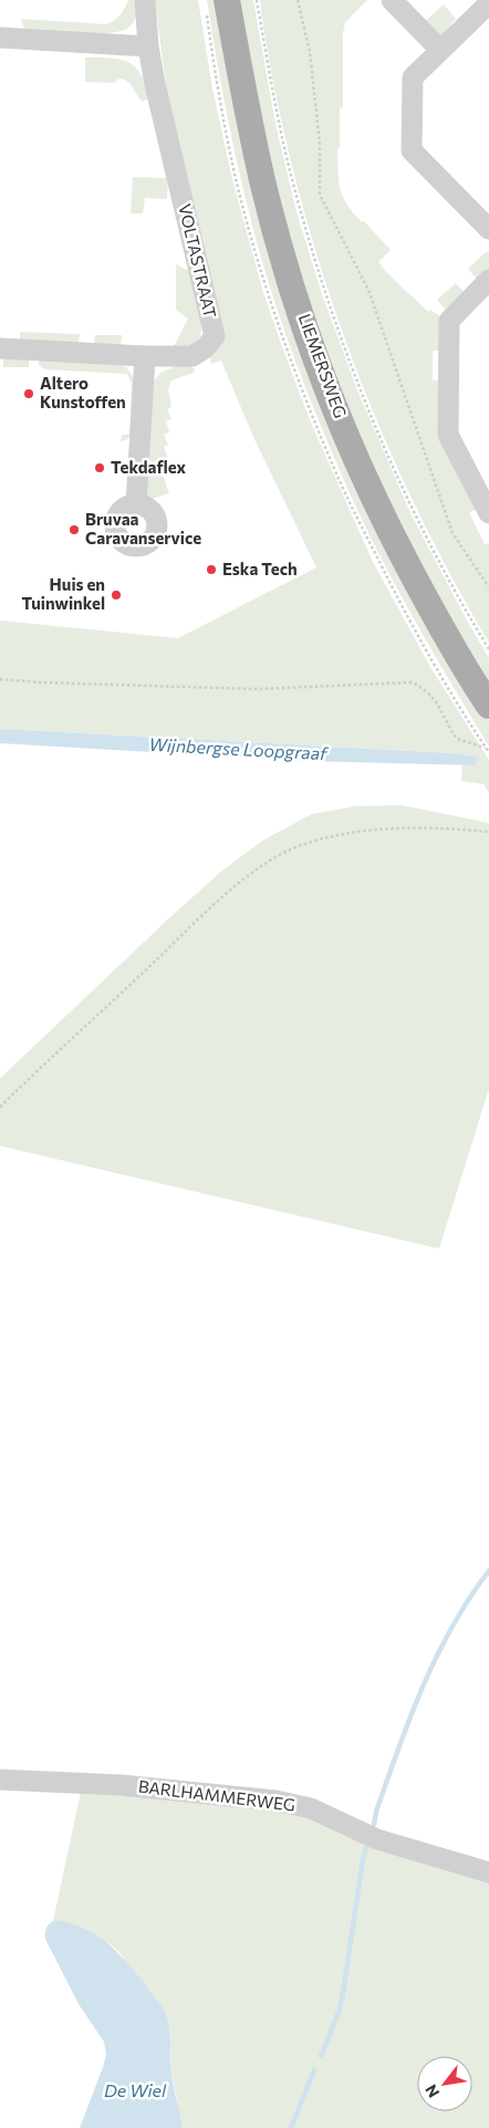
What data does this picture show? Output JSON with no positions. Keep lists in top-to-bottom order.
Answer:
{
  "streets": {
    "main road": ["LIEMERSWEG"],
    "street": ["VOLTASTRAAT", "BARLHAMMERWEG"]
  },
  "water": ["Wijnbergse Loopgraaf", "De Wiel"],
  "places": [
    "Altero Kunstoffen",
    "Tekdaflex",
    "Bruvaa Caravanservice",
    "Eska Tech",
    "Huis en Tuinwinkel"
  ],
  "north": "bottom left"
}
